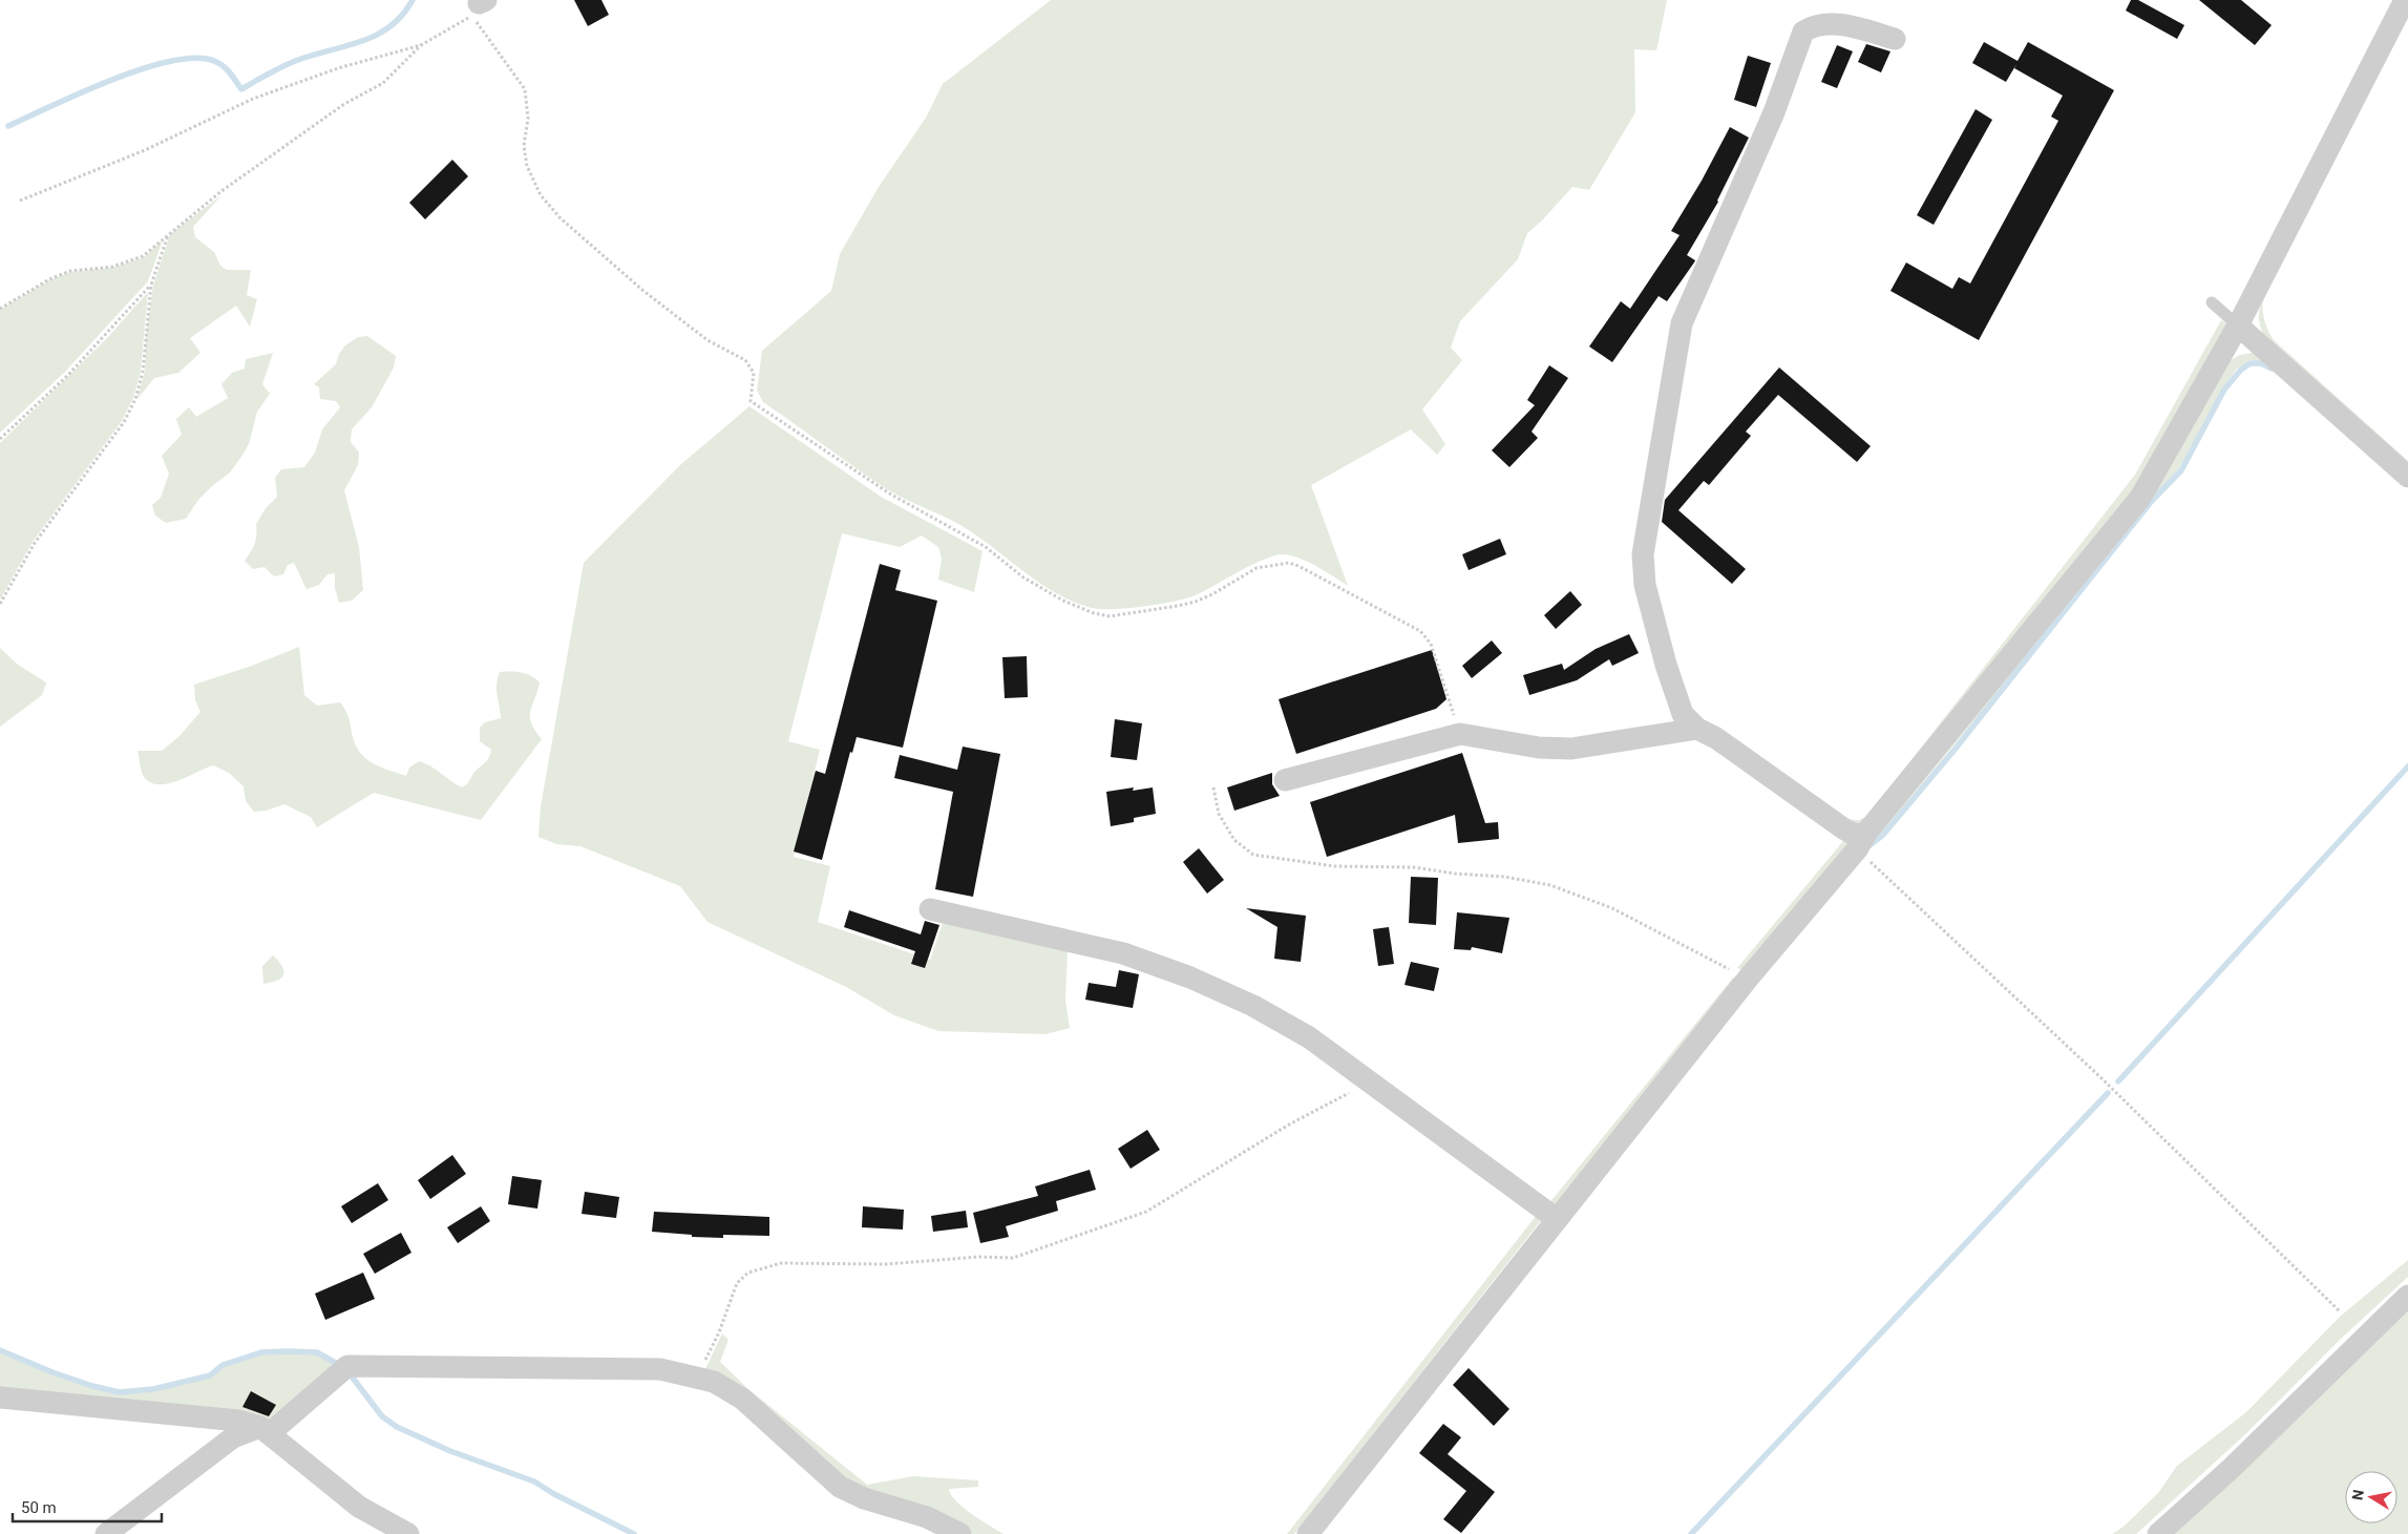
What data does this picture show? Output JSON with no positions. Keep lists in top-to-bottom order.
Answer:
{
  "scale_bar": "50 m",
  "north": "left"
}
